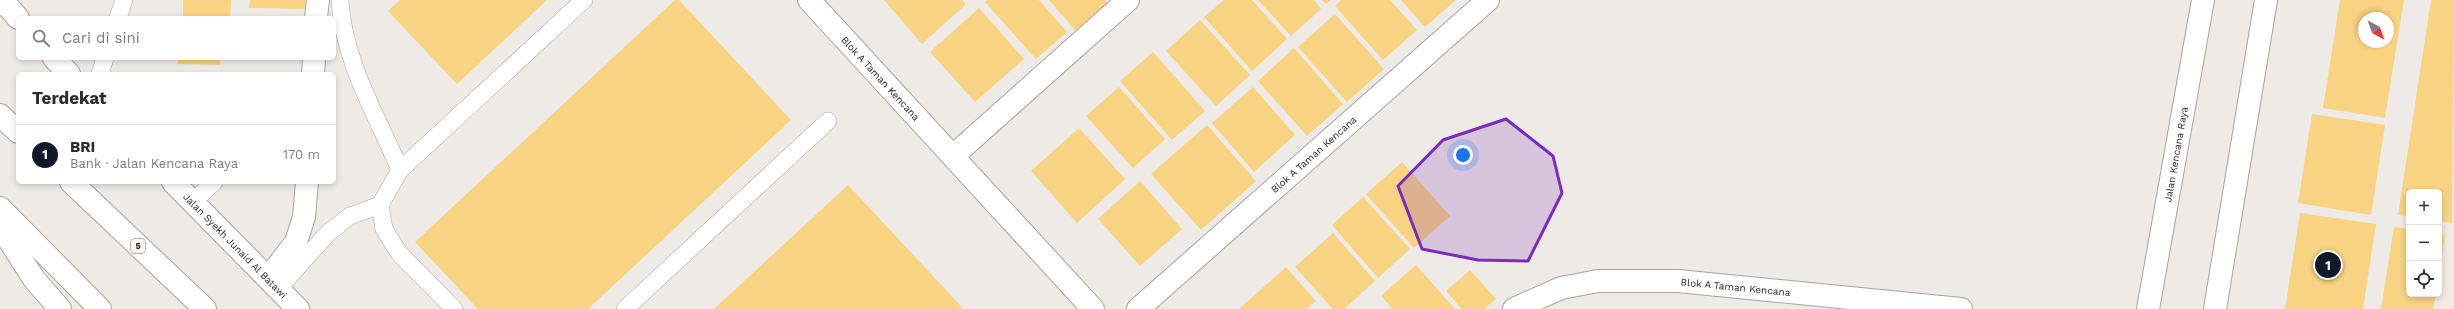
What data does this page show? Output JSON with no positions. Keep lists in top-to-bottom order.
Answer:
{
  "streets": {
    "main road": [
      "Blok A Taman Kencana",
      "Jalan Kencana Raya",
      "5",
      "Jalan Syekh Junaid Al Batawi"
    ]
  },
  "north": "bottom right",
  "page": {
    "search": "Cari di sini",
    "heading": "Terdekat",
    "list": [
      {
        "mark": "1",
        "name": "BRI",
        "note": "Bank · Jalan Kencana Raya",
        "value": "170 m"
      }
    ],
    "map_buttons": ["+", "−"],
    "pins": "1"
  }
}
